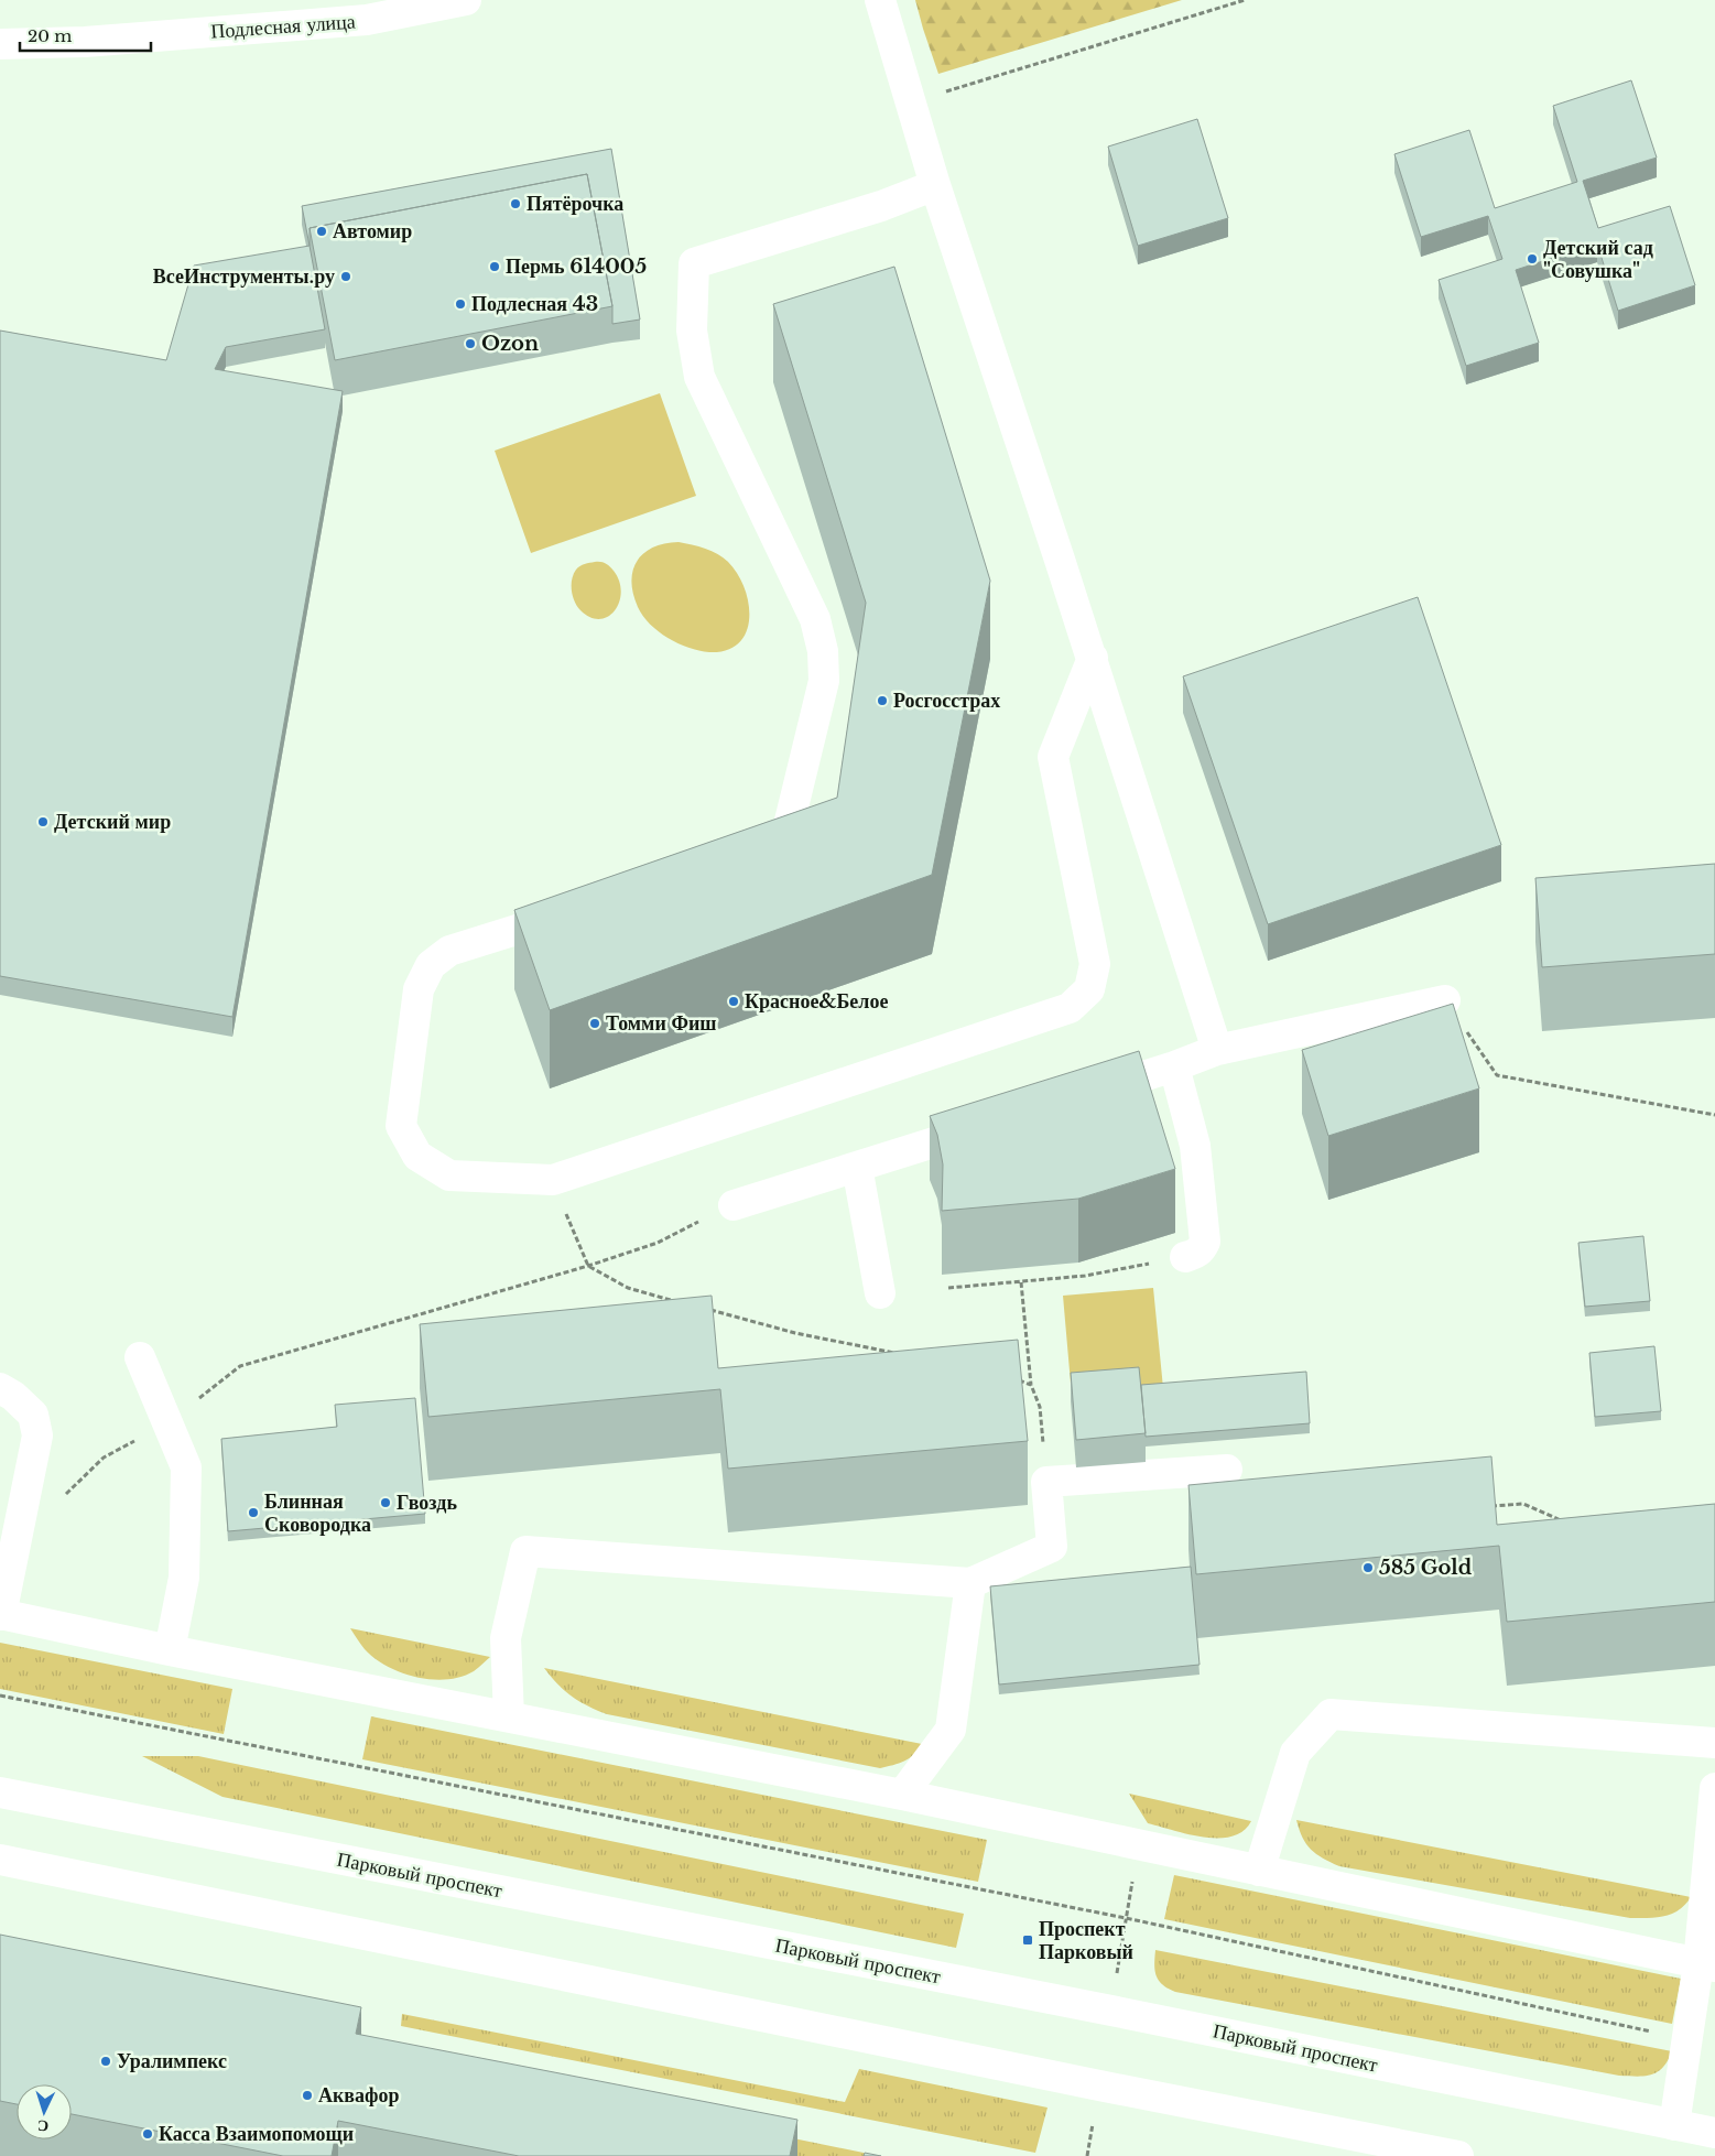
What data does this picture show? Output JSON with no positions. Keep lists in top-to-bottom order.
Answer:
{
  "streets": {
    "main road": ["Подлесная улица", "Парковый проспект"]
  },
  "places": {
    "other": [
      "Пятёрочка",
      "Автомир",
      "Детский сад \"Совушка\"",
      "Пермь 614005",
      "ВсеИнструменты.ру",
      "Подлесная 43",
      "Ozon",
      "Росгосстрах",
      "Детский мир",
      "Красное&Белое",
      "Томми Фиш",
      "Гвоздь",
      "Блинная Сковородка",
      "585 Gold",
      "Уралимпекс",
      "Аквафор",
      "Касса Взаимопомощи"
    ],
    "transit": ["Проспект Парковый"]
  },
  "scale_bar": "20 m",
  "north": "bottom"
}
